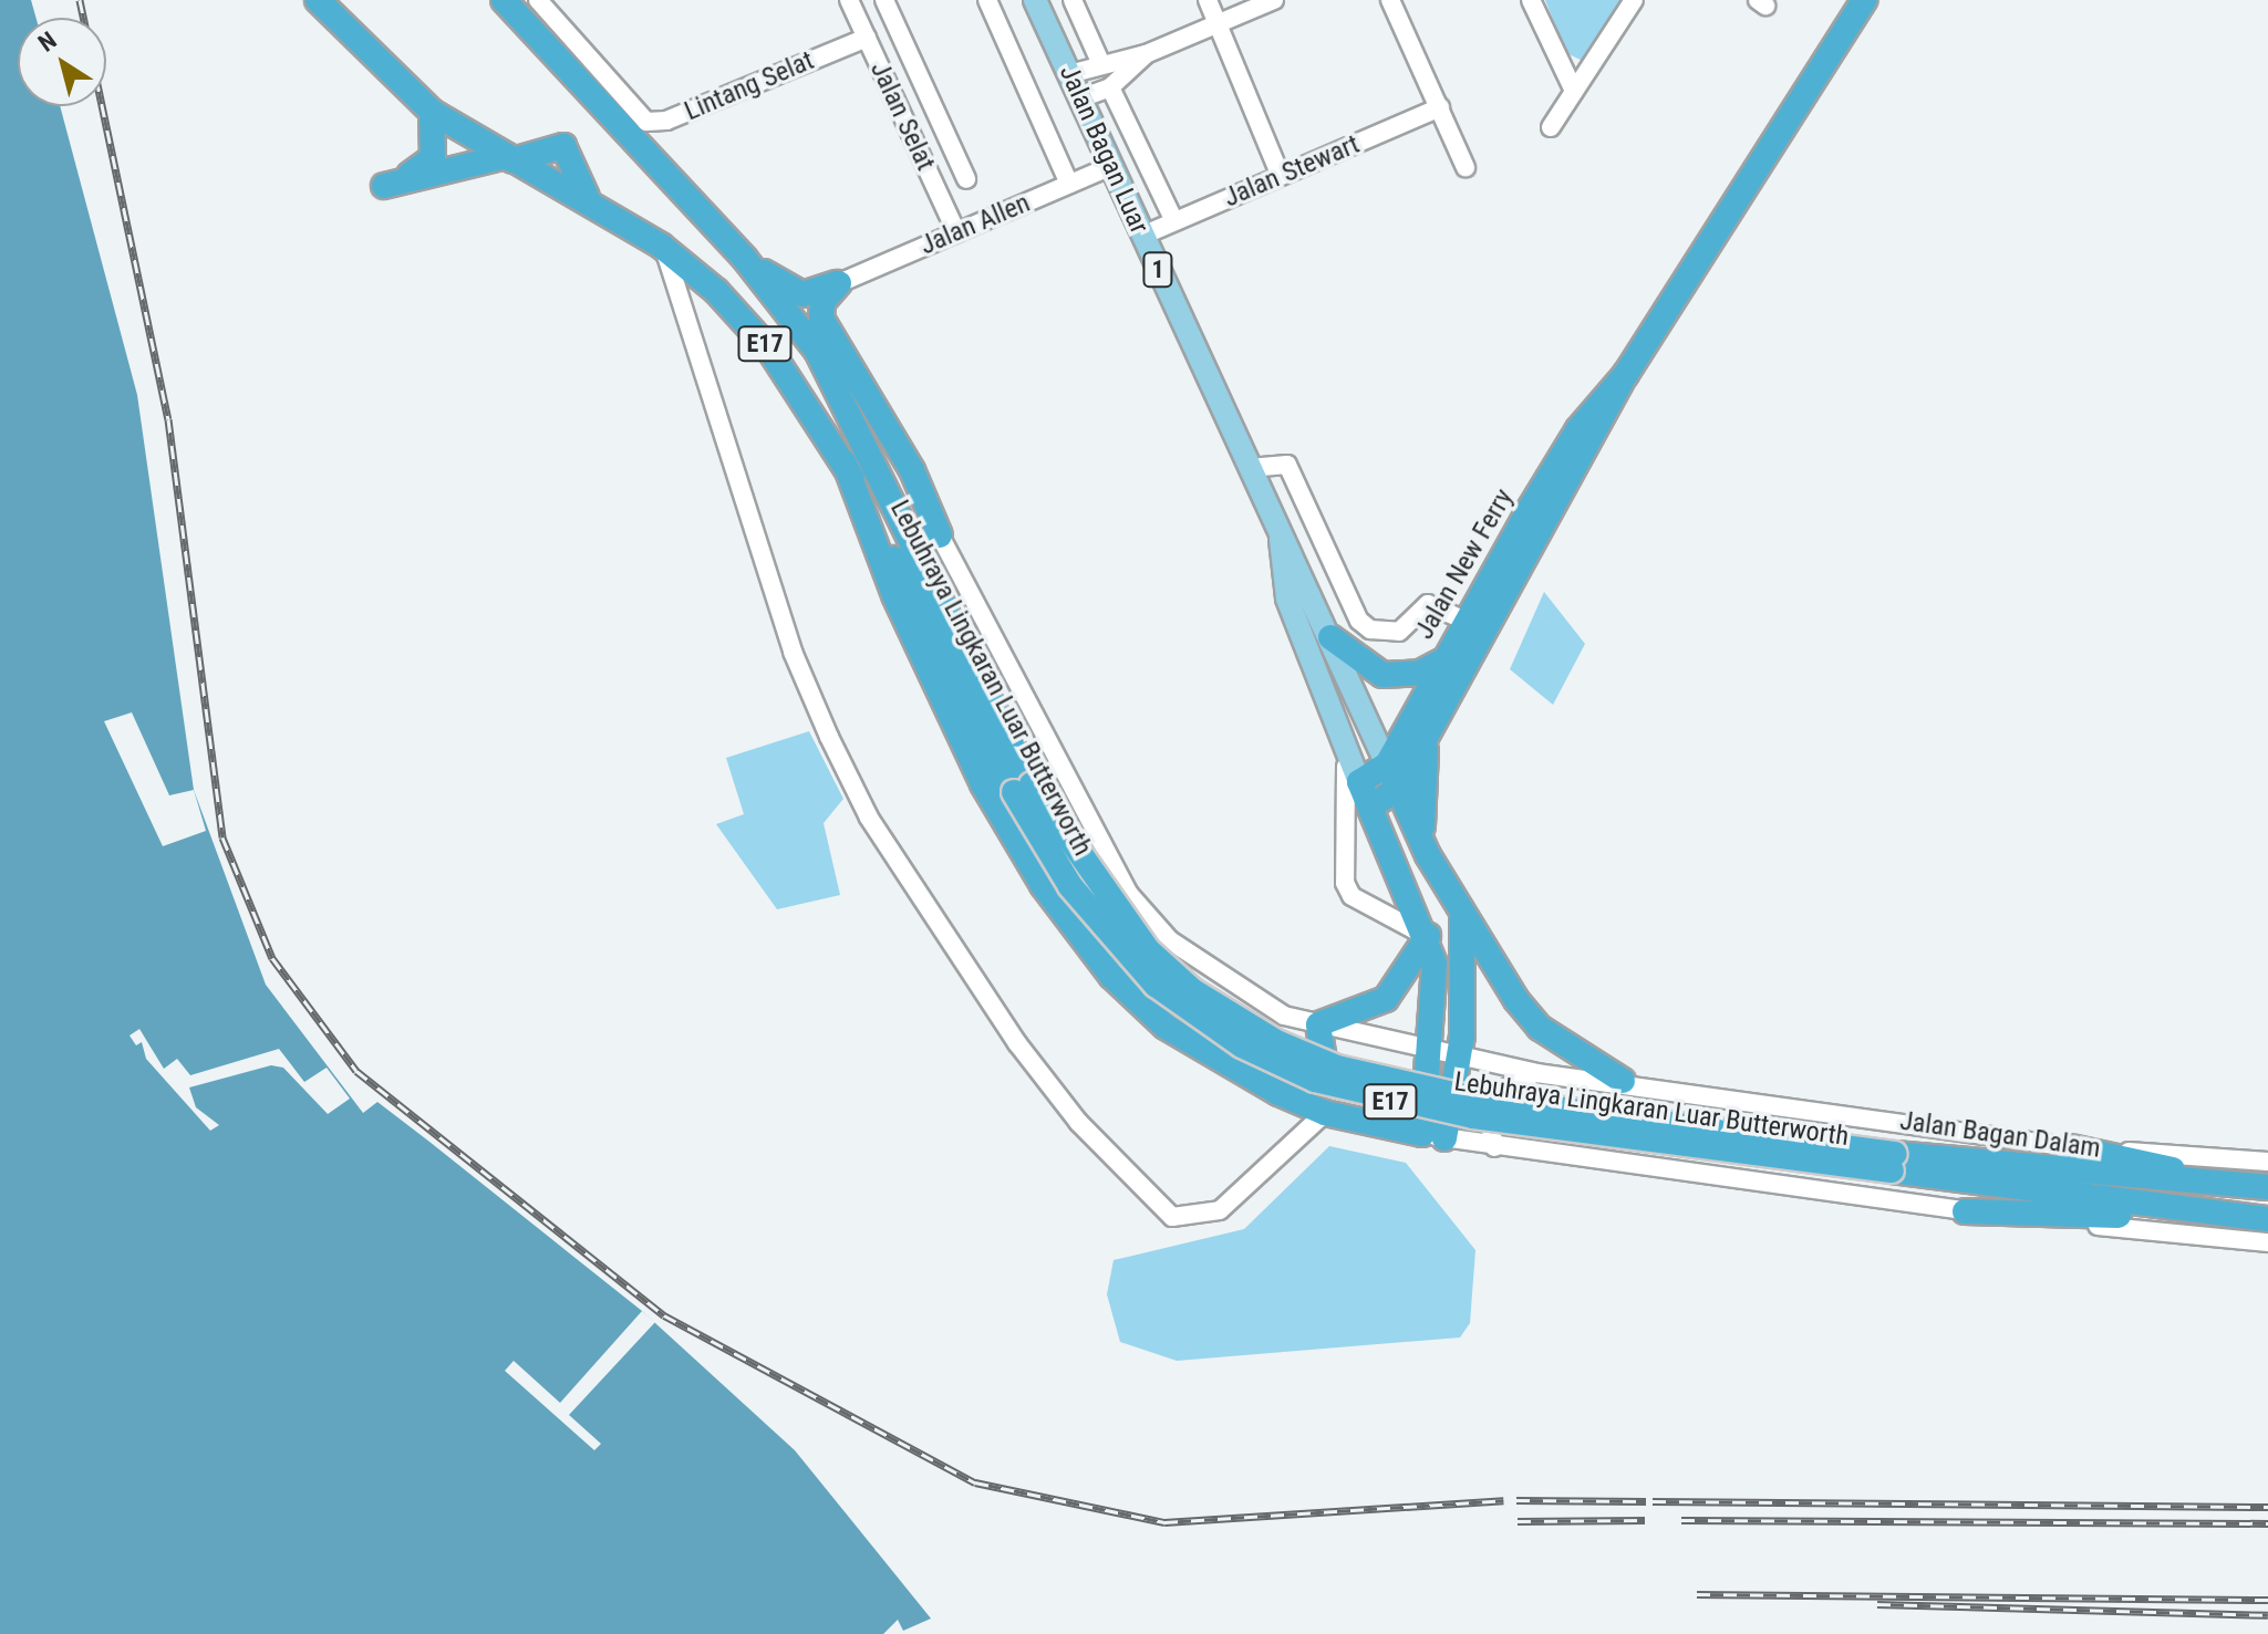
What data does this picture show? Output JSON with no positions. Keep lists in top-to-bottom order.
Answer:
{
  "streets": {
    "highway": [
      "1",
      "E17",
      "Jalan New Ferry",
      "Lebuhraya Lingkaran Luar Butterworth"
    ],
    "main road": ["Jalan Bagan Luar"],
    "street": [
      "Lintang Selat",
      "Jalan Selat",
      "Jalan Stewart",
      "Jalan Allen",
      "Jalan Bagan Dalam"
    ]
  },
  "crossings": [
    ["Lintang Selat", "Jalan Selat"],
    ["Jalan Selat", "Jalan Allen"],
    ["Jalan Bagan Luar", "Jalan Stewart"],
    ["Jalan Bagan Luar", "Jalan Allen"],
    ["Jalan Bagan Luar", "1"],
    ["Jalan Bagan Luar", "Jalan New Ferry"],
    ["1", "Jalan New Ferry"]
  ],
  "north": "top left"
}
